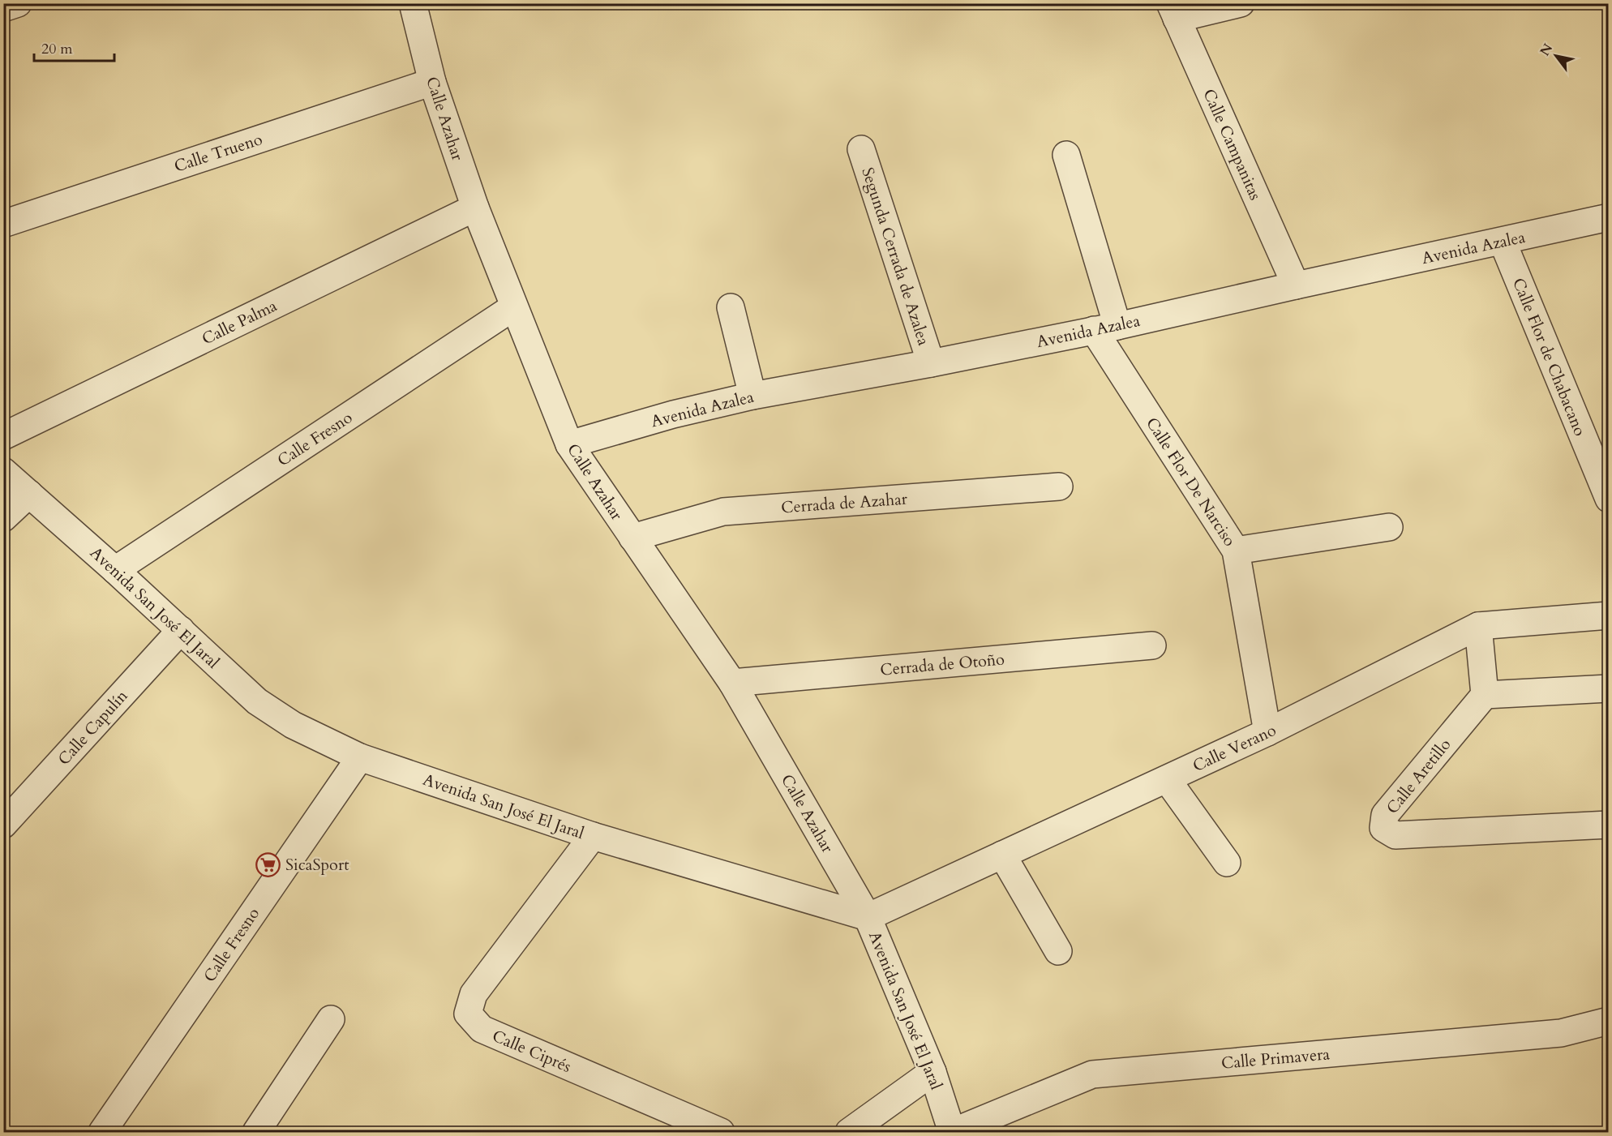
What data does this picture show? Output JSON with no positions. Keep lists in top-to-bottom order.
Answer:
{
  "streets": {
    "street": [
      "Calle Azahar",
      "Calle Campanitas",
      "Calle Trueno",
      "Avenida Azalea",
      "Segunda Cerrada de Azalea",
      "Calle Palma",
      "Calle Flor de Chabacano",
      "Calle Fresno",
      "Calle Flor De Narciso",
      "Cerrada de Azahar",
      "Avenida San José El Jaral",
      "Cerrada de Otoño",
      "Calle Capulín",
      "Calle Verano",
      "Calle Aretillo",
      "Calle Ciprés",
      "Calle Primavera"
    ]
  },
  "crossings": [
    ["Calle Azahar", "Calle Trueno"],
    ["Calle Azahar", "Avenida Azalea"],
    ["Calle Azahar", "Calle Palma"],
    ["Calle Azahar", "Calle Fresno"],
    ["Calle Azahar", "Cerrada de Azahar"],
    ["Calle Azahar", "Avenida San José El Jaral"],
    ["Calle Azahar", "Cerrada de Otoño"],
    ["Calle Azahar", "Calle Verano"],
    ["Calle Campanitas", "Avenida Azalea"],
    ["Avenida Azalea", "Segunda Cerrada de Azalea"],
    ["Avenida Azalea", "Calle Flor de Chabacano"],
    ["Avenida Azalea", "Calle Flor De Narciso"],
    ["Calle Fresno", "Avenida San José El Jaral"],
    ["Calle Flor De Narciso", "Calle Verano"],
    ["Avenida San José El Jaral", "Calle Capulín"],
    ["Avenida San José El Jaral", "Calle Verano"],
    ["Avenida San José El Jaral", "Calle Ciprés"],
    ["Avenida San José El Jaral", "Calle Primavera"]
  ],
  "places": {
    "supermarket": ["SicaSport"]
  },
  "scale_bar": "20 m",
  "north": "top left"
}
